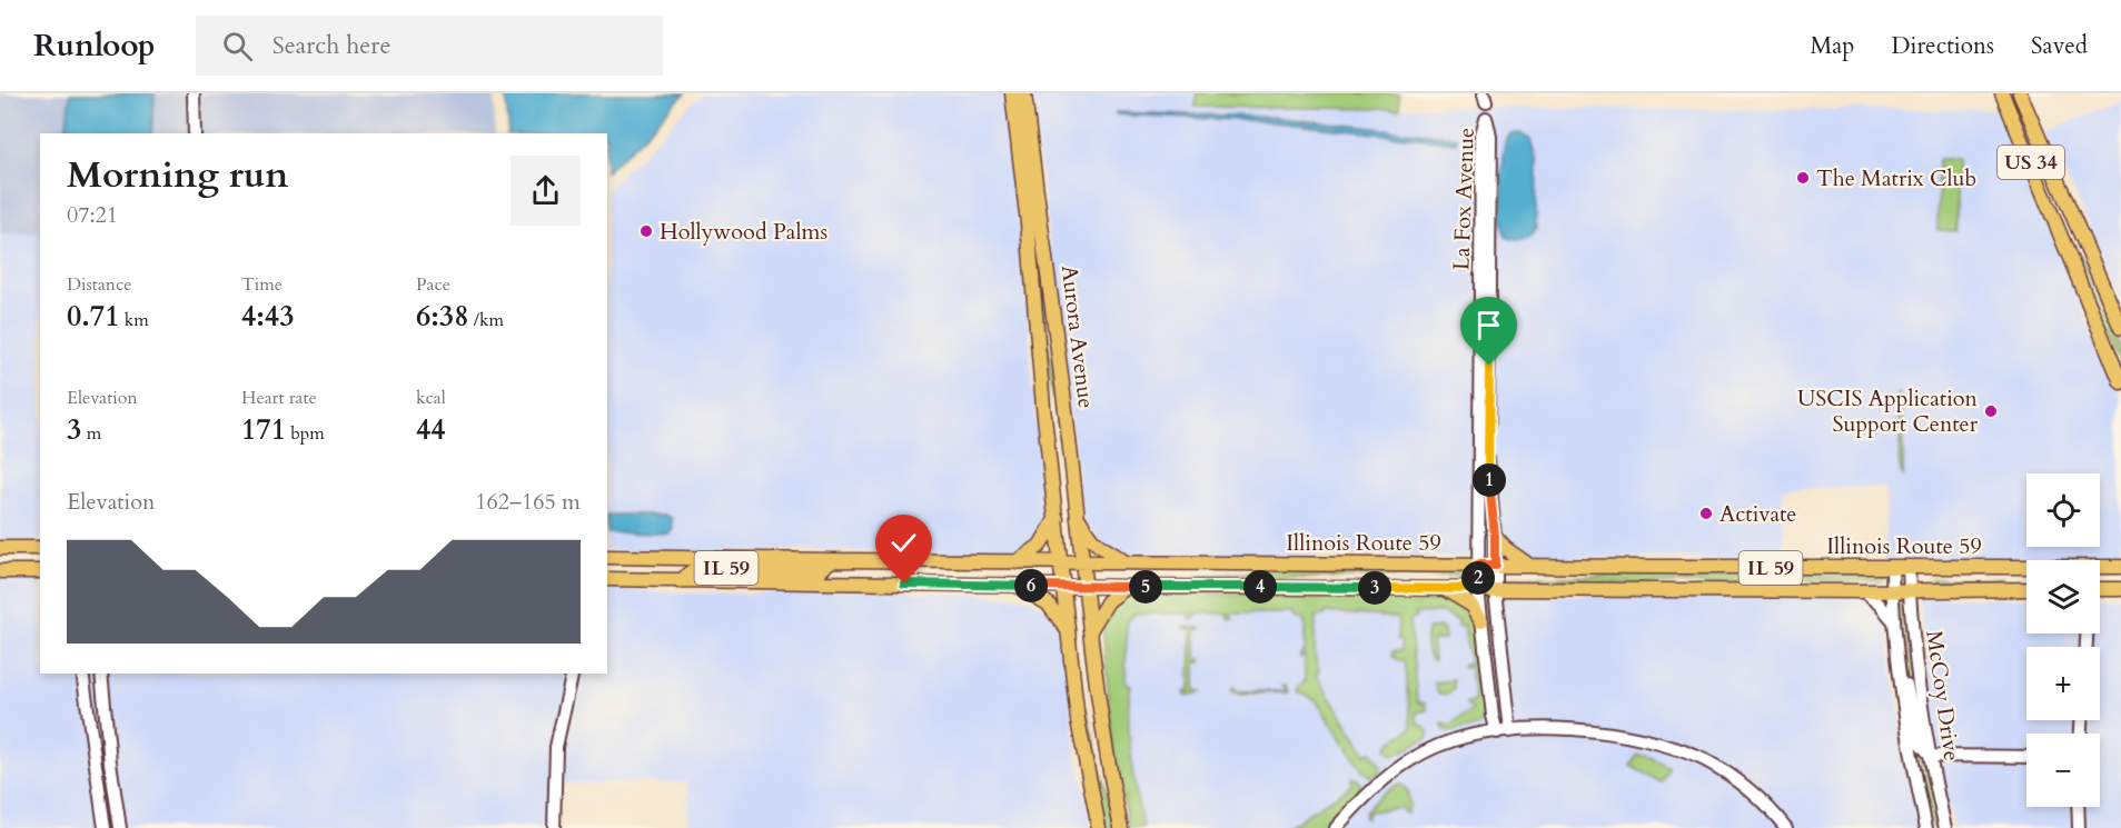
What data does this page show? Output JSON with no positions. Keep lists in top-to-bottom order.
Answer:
{
  "streets": {
    "main road": [
      "US 34",
      "Aurora Avenue",
      "Illinois Route 59",
      "IL 59"
    ],
    "street": ["La Fox Avenue", "McCoy Drive"]
  },
  "crossings": [
    ["La Fox Avenue", "Illinois Route 59"],
    ["Aurora Avenue", "Illinois Route 59"],
    ["Illinois Route 59", "IL 59"],
    ["Illinois Route 59", "McCoy Drive"]
  ],
  "places": [
    "The Matrix Club",
    "Hollywood Palms",
    "USCIS Application Support Center",
    "Activate"
  ],
  "page": {
    "header": "Runloop",
    "search": "Search here",
    "nav": ["Map", "Directions", "Saved"],
    "heading": ["Morning run", "07:21"],
    "stats": [
      ["Distance", "0.71 km"],
      ["Time", "4:43"],
      ["Pace", "6:38 /km"],
      ["Elevation", "3 m"],
      ["Heart rate", "171 bpm"],
      ["kcal", "44"]
    ],
    "pins": [
      "1",
      "2",
      "6",
      "4",
      "5",
      "3"
    ],
    "map_buttons": ["+", "−"],
    "chart": ["Elevation", "162–165 m"]
  }
}
